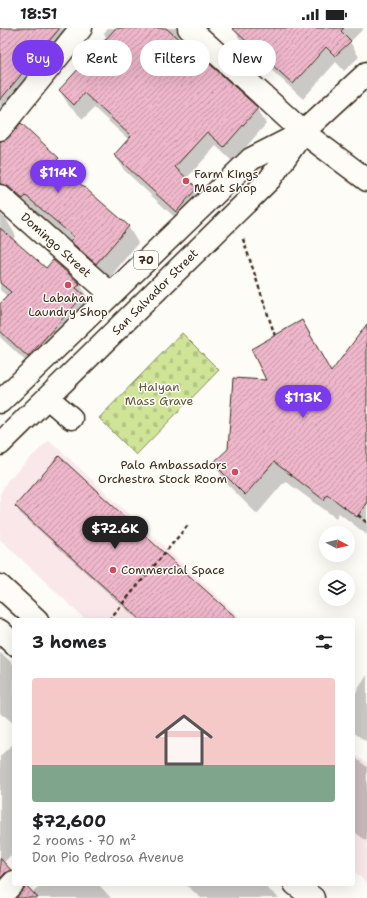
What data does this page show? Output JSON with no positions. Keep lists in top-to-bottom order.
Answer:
{
  "streets": {
    "main road": ["Domingo Street", "70", "San Salvador Street"]
  },
  "crossings": [
    ["Domingo Street", "San Salvador Street"]
  ],
  "parks": ["Haiyan Mass Grave"],
  "places": [
    "Farm Kings Meat Shop",
    "Labahan Laundry Shop",
    "Palo Ambassadors Orchestra Stock Room",
    "Commercial Space"
  ],
  "north": "right",
  "page": {
    "status": "18:51",
    "chip": [
      "Buy",
      "Rent",
      "Filters",
      "New"
    ],
    "price": ["$114K", "$113K", "$72.6K"],
    "heading": "3 homes",
    "list": [
      {
        "name": "$72,600",
        "note": "2 rooms · 70 m² · Don Pio Pedrosa Avenue"
      }
    ]
  }
}
